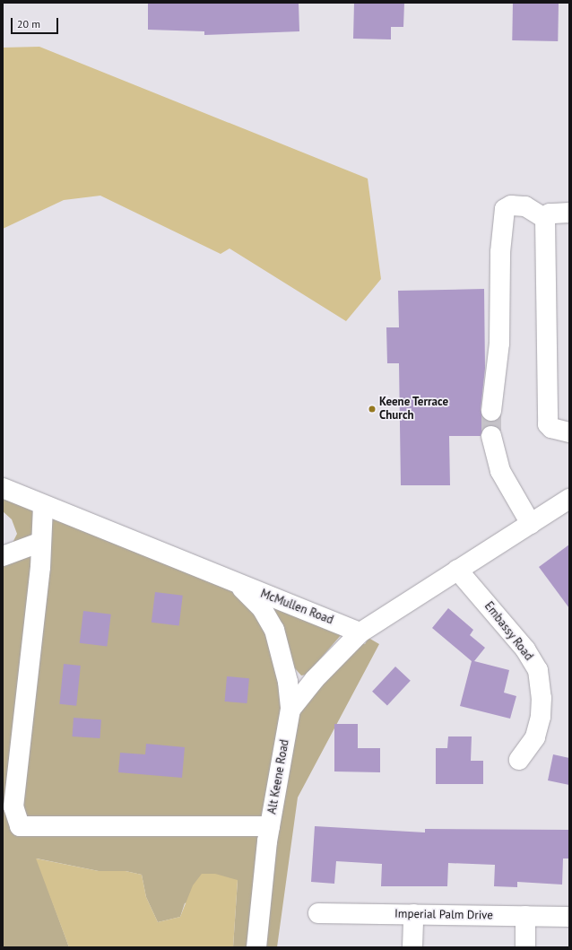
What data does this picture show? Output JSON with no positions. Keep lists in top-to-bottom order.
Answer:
{
  "streets": {
    "street": [
      "McMullen Road",
      "Embassy Road",
      "Alt Keene Road",
      "Imperial Palm Drive"
    ]
  },
  "crossings": [
    ["McMullen Road", "Alt Keene Road"]
  ],
  "places": ["Keene Terrace Church"],
  "scale_bar": "20 m"
}
